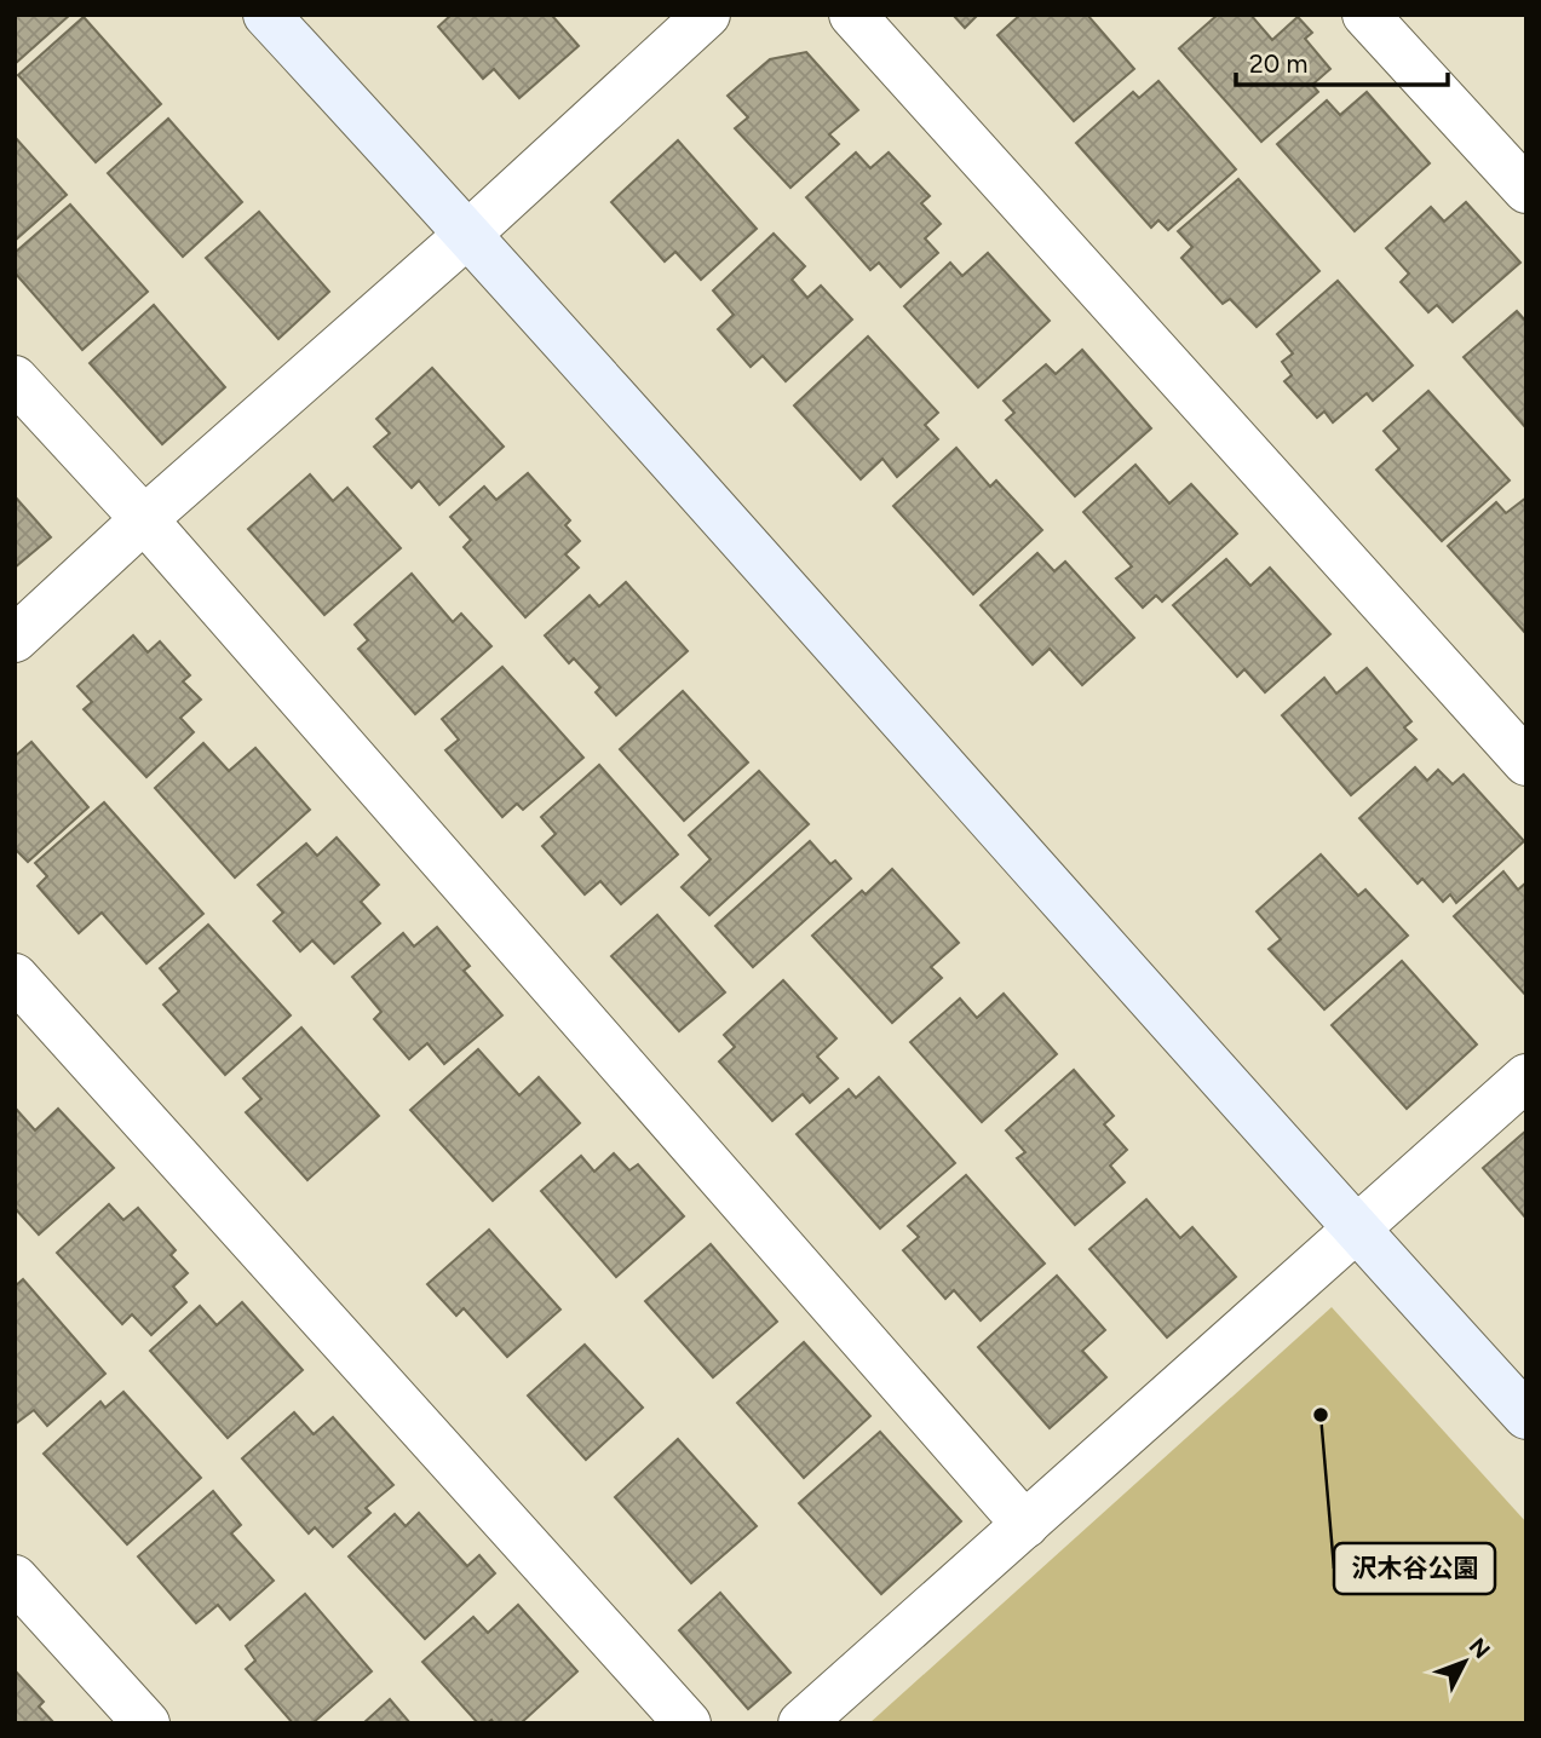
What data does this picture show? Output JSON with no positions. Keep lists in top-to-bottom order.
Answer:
{
  "places": ["沢木谷公園"],
  "scale_bar": "20 m",
  "north": "top right"
}
